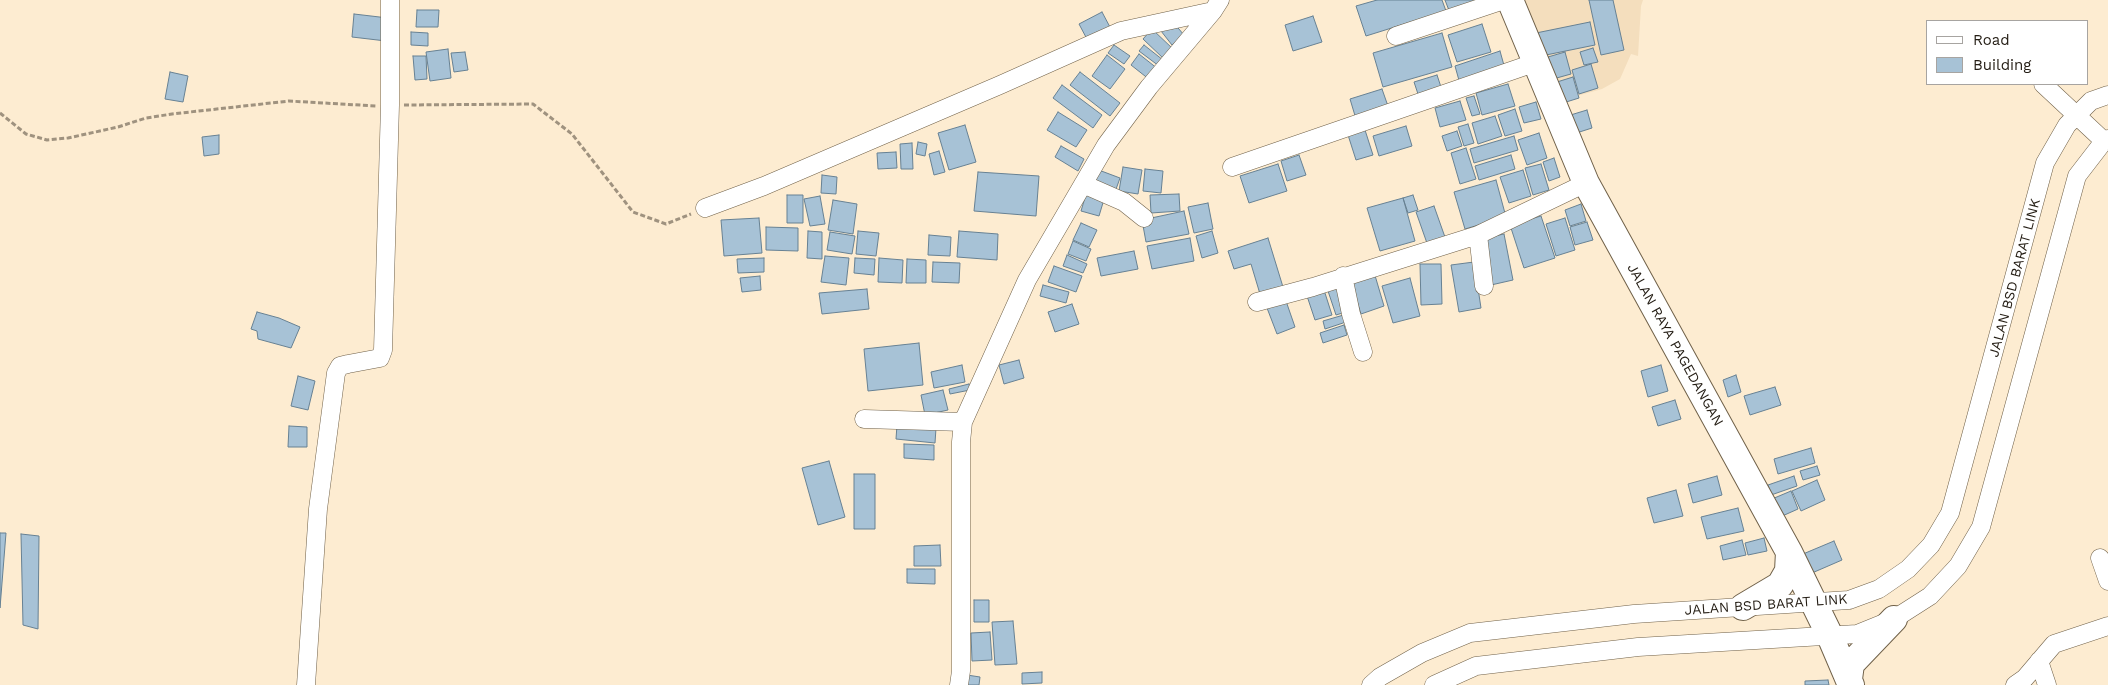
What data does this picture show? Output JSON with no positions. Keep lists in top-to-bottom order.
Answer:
{
  "streets": {
    "street": ["JALAN BSD BARAT LINK", "JALAN RAYA PAGEDANGAN"]
  },
  "crossings": [
    ["JALAN BSD BARAT LINK", "JALAN RAYA PAGEDANGAN"]
  ],
  "legend": ["Road", "Building"]
}
